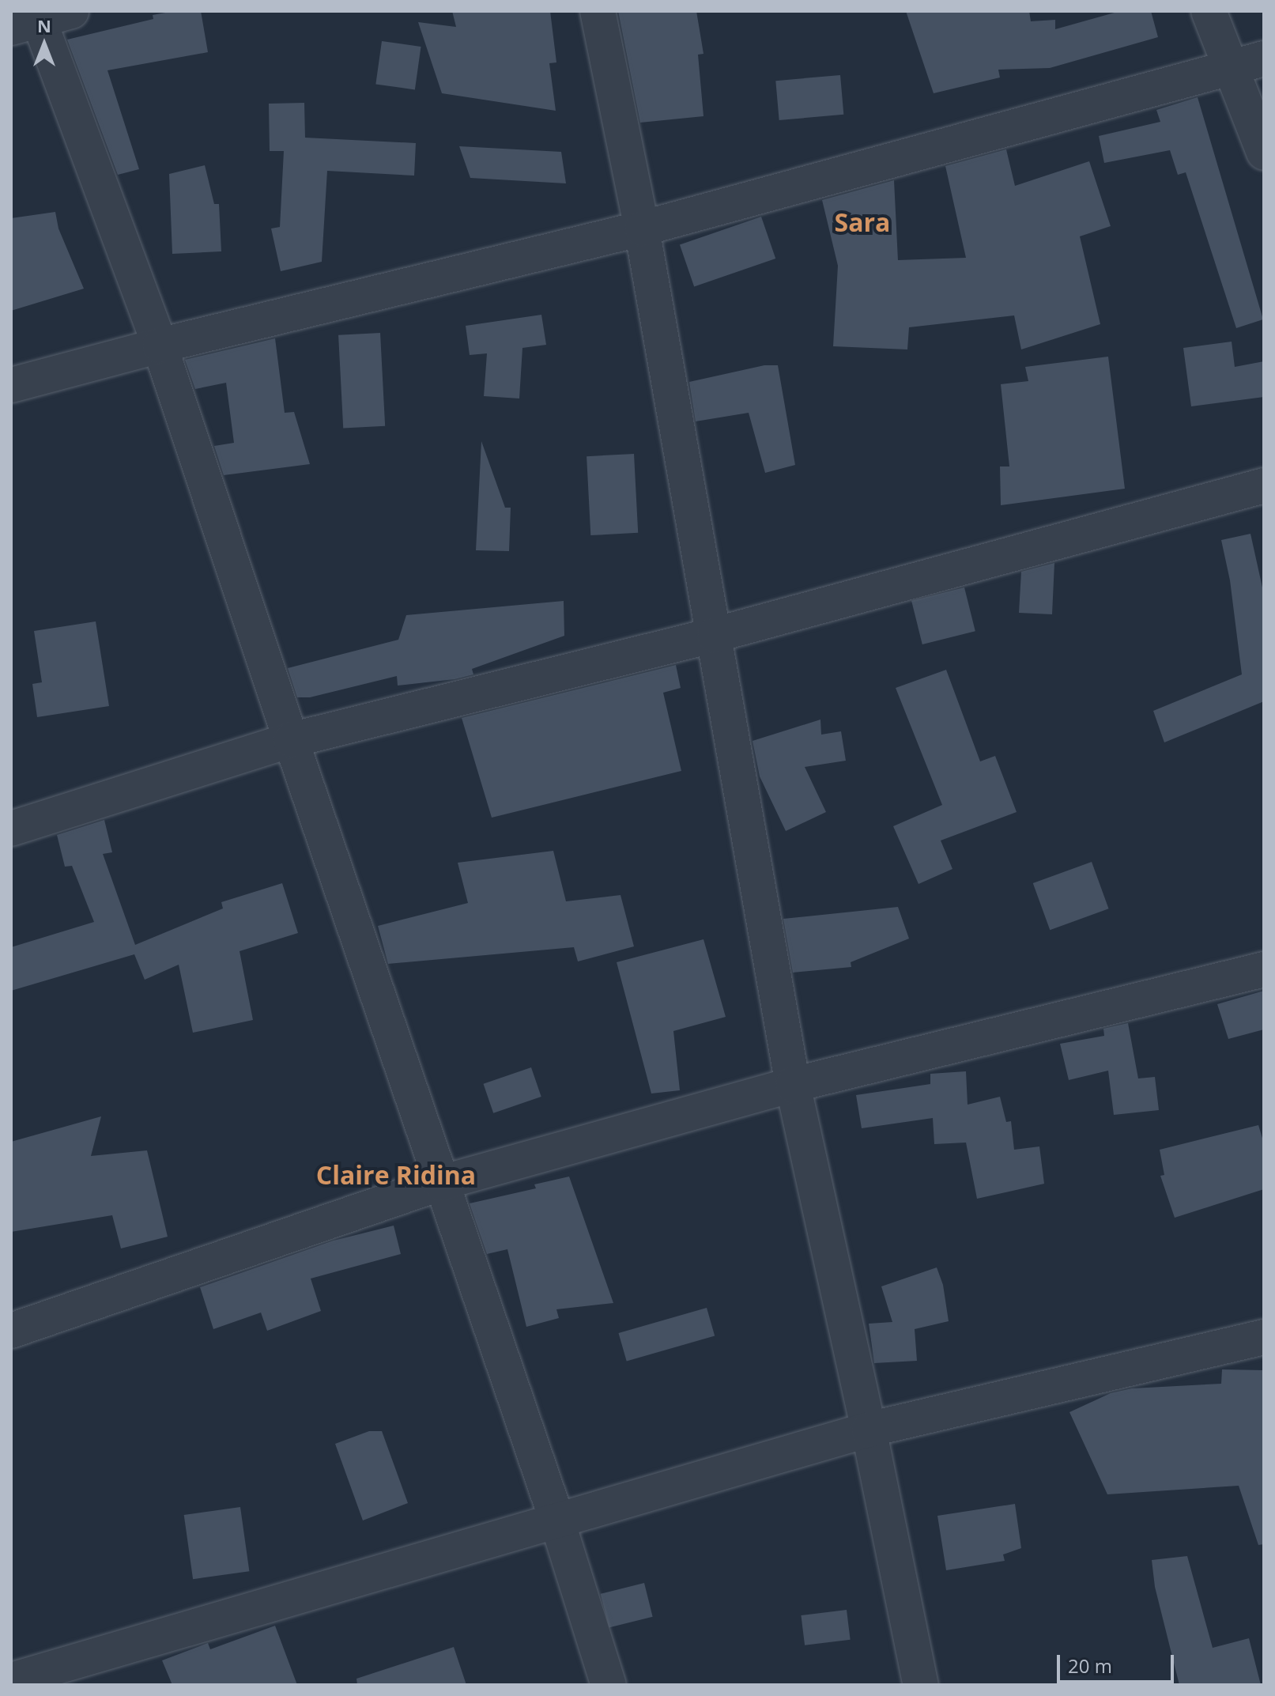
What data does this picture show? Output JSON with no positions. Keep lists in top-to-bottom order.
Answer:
{
  "districts": ["Sara", "Claire Ridina"],
  "scale_bar": "20 m",
  "north": "top"
}
